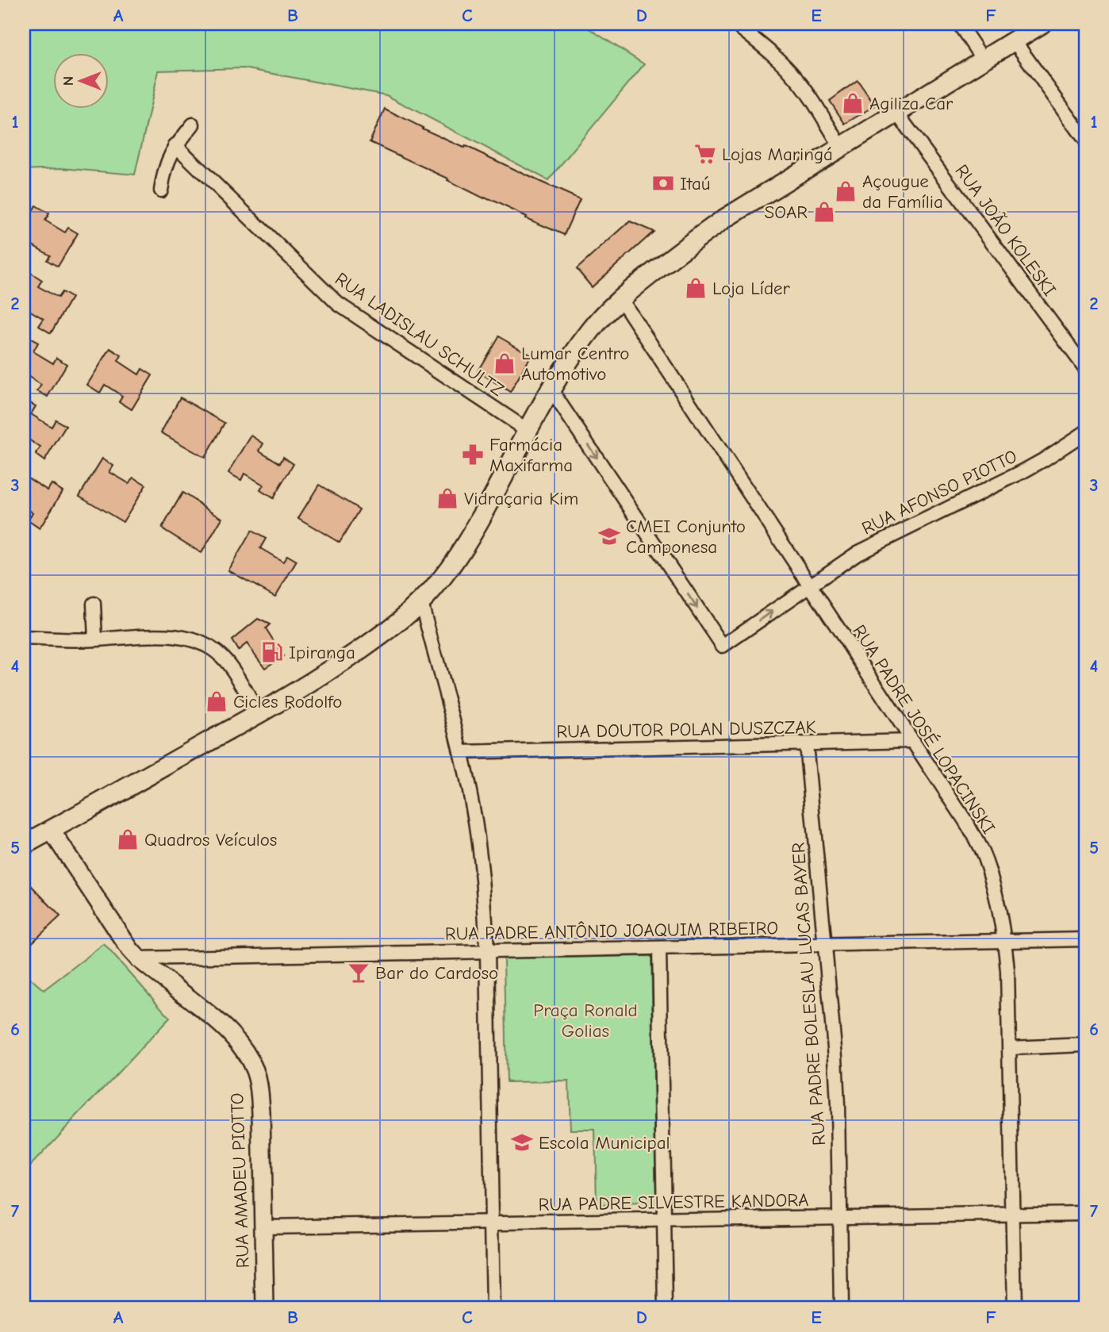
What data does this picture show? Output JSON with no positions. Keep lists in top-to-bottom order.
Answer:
{
  "streets": {
    "street": [
      "RUA JOÃO KOLESKI",
      "RUA LADISLAU SCHULTZ",
      "RUA AFONSO PIOTTO",
      "RUA DOUTOR POLAN DUSZCZAK",
      "RUA PADRE JOSÉ LOPACINSKI",
      "RUA PADRE ANTÔNIO JOAQUIM RIBEIRO",
      "RUA PADRE BOLESLAU LUCAS BAYER",
      "RUA AMADEU PIOTTO",
      "RUA PADRE SILVESTRE KANDORA"
    ]
  },
  "crossings": [
    ["RUA AFONSO PIOTTO", "RUA PADRE JOSÉ LOPACINSKI"],
    ["RUA DOUTOR POLAN DUSZCZAK", "RUA PADRE JOSÉ LOPACINSKI"],
    ["RUA DOUTOR POLAN DUSZCZAK", "RUA PADRE BOLESLAU LUCAS BAYER"],
    ["RUA PADRE JOSÉ LOPACINSKI", "RUA PADRE ANTÔNIO JOAQUIM RIBEIRO"],
    ["RUA PADRE JOSÉ LOPACINSKI", "RUA PADRE SILVESTRE KANDORA"],
    ["RUA PADRE ANTÔNIO JOAQUIM RIBEIRO", "RUA PADRE BOLESLAU LUCAS BAYER"],
    ["RUA PADRE ANTÔNIO JOAQUIM RIBEIRO", "RUA AMADEU PIOTTO"],
    ["RUA PADRE BOLESLAU LUCAS BAYER", "RUA PADRE SILVESTRE KANDORA"],
    ["RUA AMADEU PIOTTO", "RUA PADRE SILVESTRE KANDORA"]
  ],
  "parks": ["Praça Ronald Golias"],
  "places": {
    "shop": [
      "Agiliza Car",
      "Açougue da Família",
      "SOAR",
      "Loja Líder",
      "Lumar Centro Automotivo",
      "Vidraçaria Kim",
      "Cicles Rodolfo",
      "Quadros Veículos"
    ],
    "supermarket": ["Lojas Maringá"],
    "bank": ["Itaú"],
    "pharmacy": ["Farmácia Maxifarma"],
    "school or university": ["CMEI Conjunto Camponesa", "Escola Municipal"],
    "fuel station": ["Ipiranga"],
    "bar": ["Bar do Cardoso"]
  },
  "north": "left",
  "grid": {
    "columns": [
      "A",
      "B",
      "C",
      "D",
      "E",
      "F"
    ],
    "rows": [
      "1",
      "2",
      "3",
      "4",
      "5",
      "6",
      "7"
    ]
  }
}
